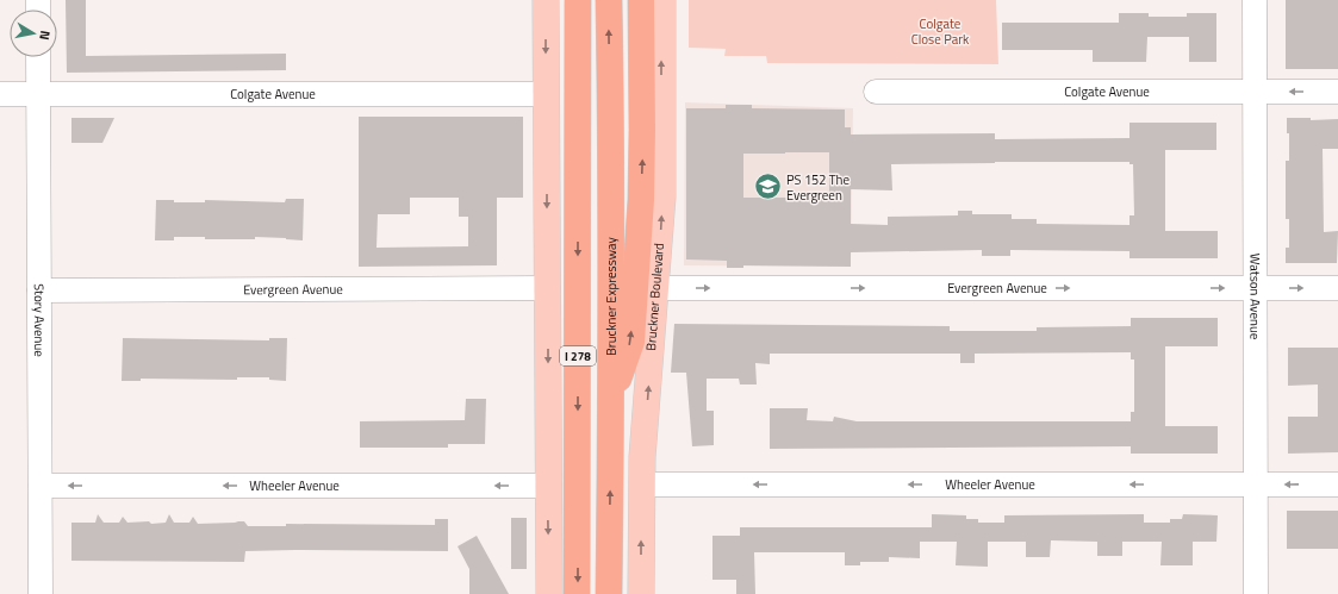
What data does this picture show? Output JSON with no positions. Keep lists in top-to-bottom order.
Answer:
{
  "streets": {
    "highway": ["Bruckner Expressway", "I 278"],
    "main road": ["Bruckner Boulevard"],
    "street": [
      "Colgate Avenue",
      "Evergreen Avenue",
      "Watson Avenue",
      "Story Avenue",
      "Wheeler Avenue"
    ]
  },
  "crossings": [
    ["Colgate Avenue", "Watson Avenue"],
    ["Colgate Avenue", "Story Avenue"],
    ["Evergreen Avenue", "Watson Avenue"],
    ["Evergreen Avenue", "Bruckner Boulevard"],
    ["Evergreen Avenue", "Story Avenue"],
    ["Watson Avenue", "Wheeler Avenue"],
    ["Bruckner Boulevard", "Wheeler Avenue"],
    ["Story Avenue", "Wheeler Avenue"]
  ],
  "one_way": ["Evergreen Avenue", "Wheeler Avenue"],
  "parks": ["Colgate Close Park"],
  "places": {
    "school or university": ["PS 152 The Evergreen"]
  },
  "north": "right"
}
